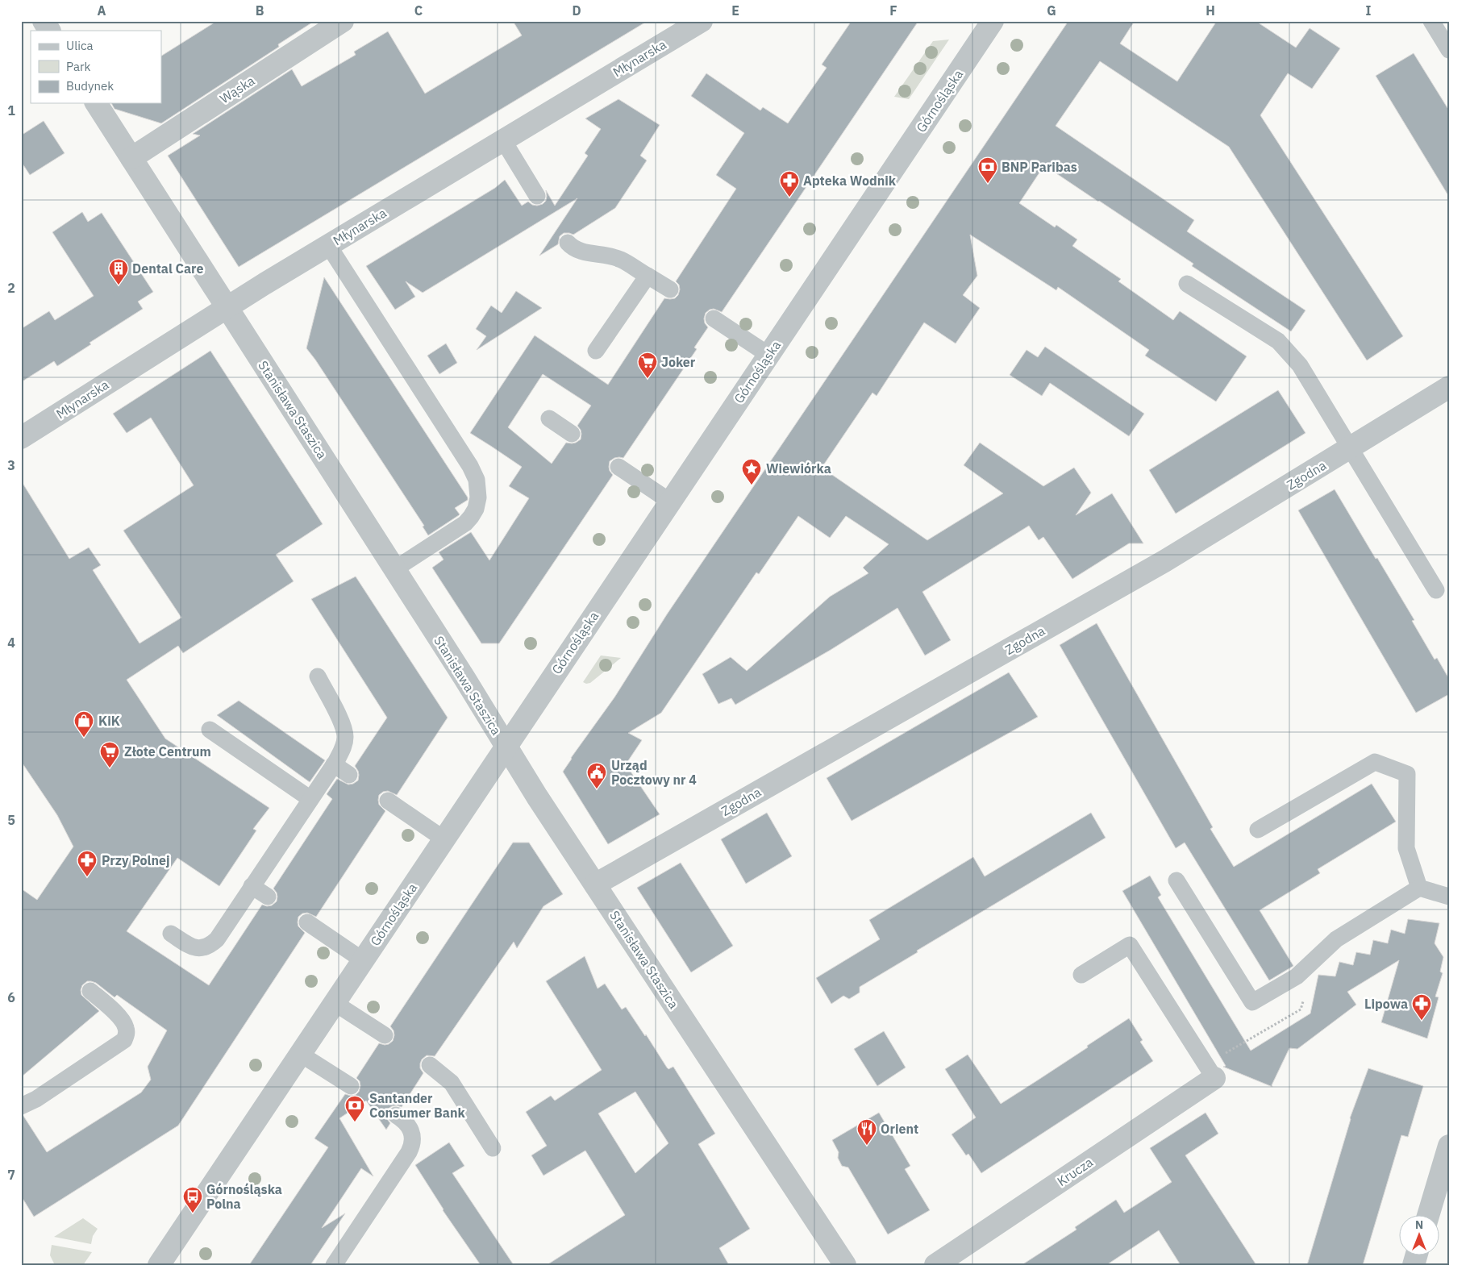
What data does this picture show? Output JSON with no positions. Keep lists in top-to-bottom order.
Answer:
{
  "streets": {
    "street": [
      "Młynarska",
      "Wąska",
      "Górnośląska",
      "Stanisława Staszica",
      "Zgodna",
      "Krucza"
    ]
  },
  "crossings": [
    ["Młynarska", "Stanisława Staszica"],
    ["Wąska", "Stanisława Staszica"],
    ["Górnośląska", "Stanisława Staszica"],
    ["Stanisława Staszica", "Zgodna"]
  ],
  "places": {
    "bank": ["BNP Paribas", "Santander Consumer Bank"],
    "pharmacy": ["Apteka Wodnik", "Przy Polnej", "Lipowa"],
    "building": ["Dental Care"],
    "supermarket": ["Joker", "Złote Centrum"],
    "place": ["Wiewiórka"],
    "shop": ["KiK"],
    "public building": ["Urząd Pocztowy nr 4"],
    "restaurant": ["Orient"],
    "bus stop": ["Górnośląska Polna"]
  },
  "legend": ["Ulica", "Park", "Budynek"],
  "north": "top",
  "grid": {
    "columns": [
      "A",
      "B",
      "C",
      "D",
      "E",
      "F",
      "G",
      "H",
      "I"
    ],
    "rows": [
      "1",
      "2",
      "3",
      "4",
      "5",
      "6",
      "7"
    ]
  }
}
